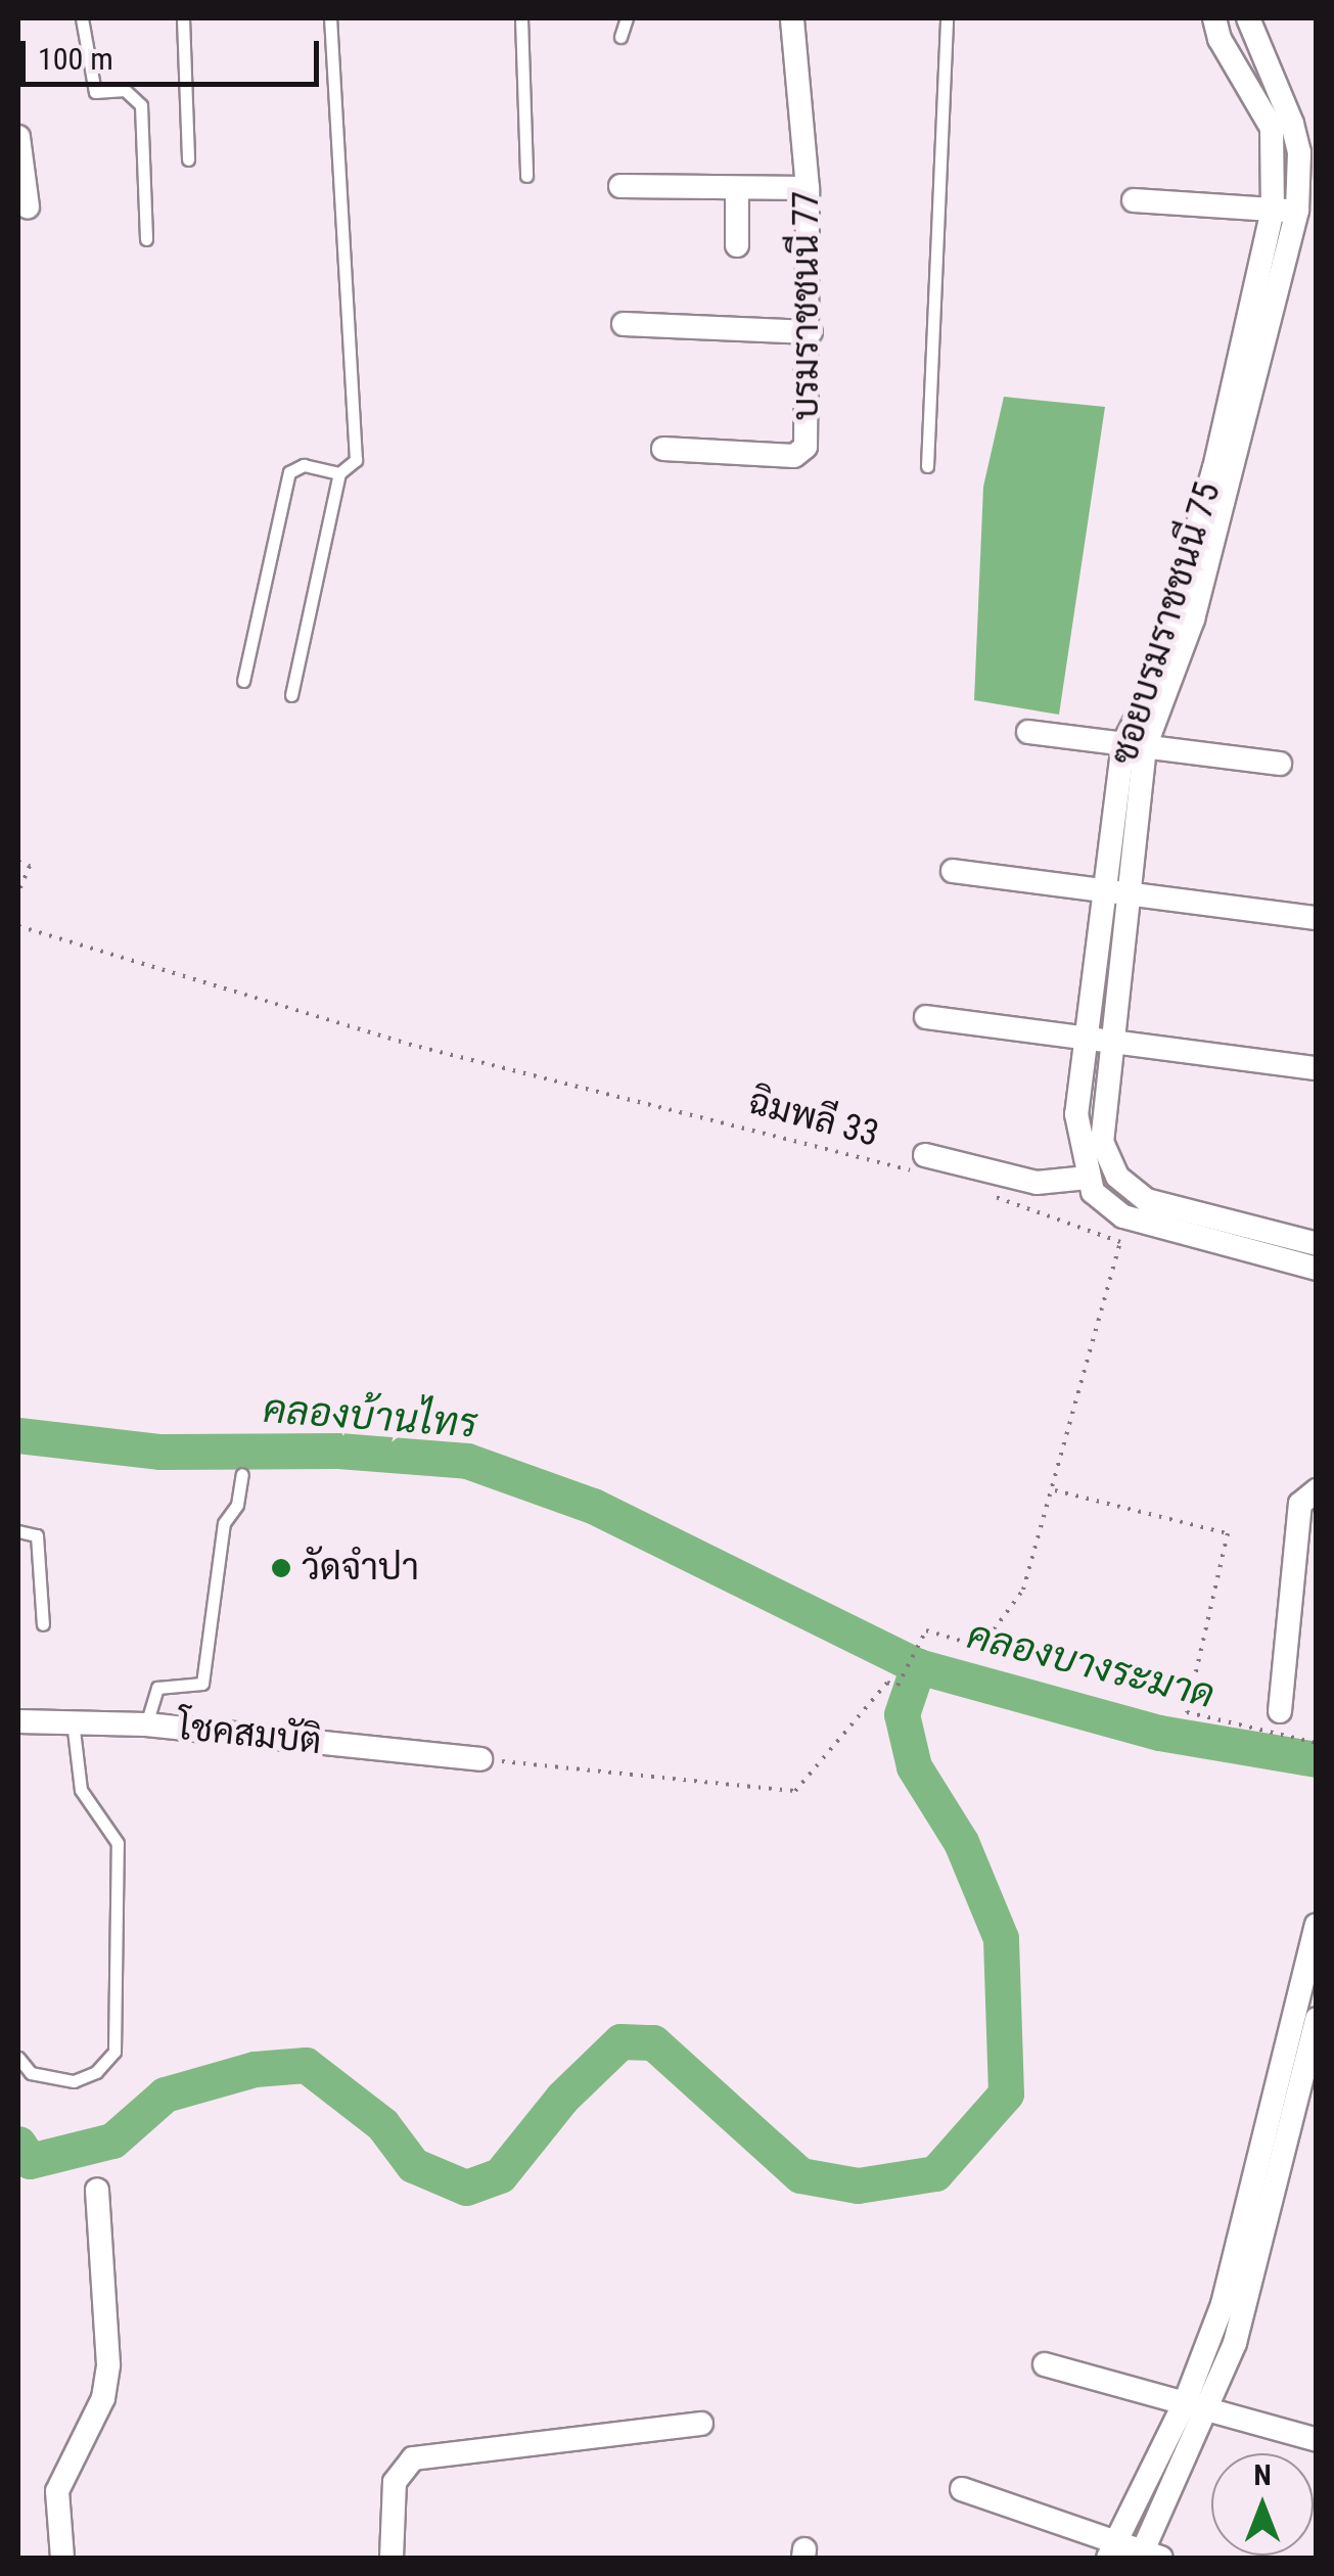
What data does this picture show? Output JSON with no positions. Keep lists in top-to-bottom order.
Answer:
{
  "streets": {
    "street": ["บรมราชชนนี 77", "ซอยบรมราชชนนี 75", "โชคสมบัติ"],
    "path": ["ฉิมพลี 33"]
  },
  "water": ["คลองบ้านไทร", "คลองบางระมาด"],
  "places": ["วัดจำปา"],
  "scale_bar": "100 m",
  "north": "top"
}
